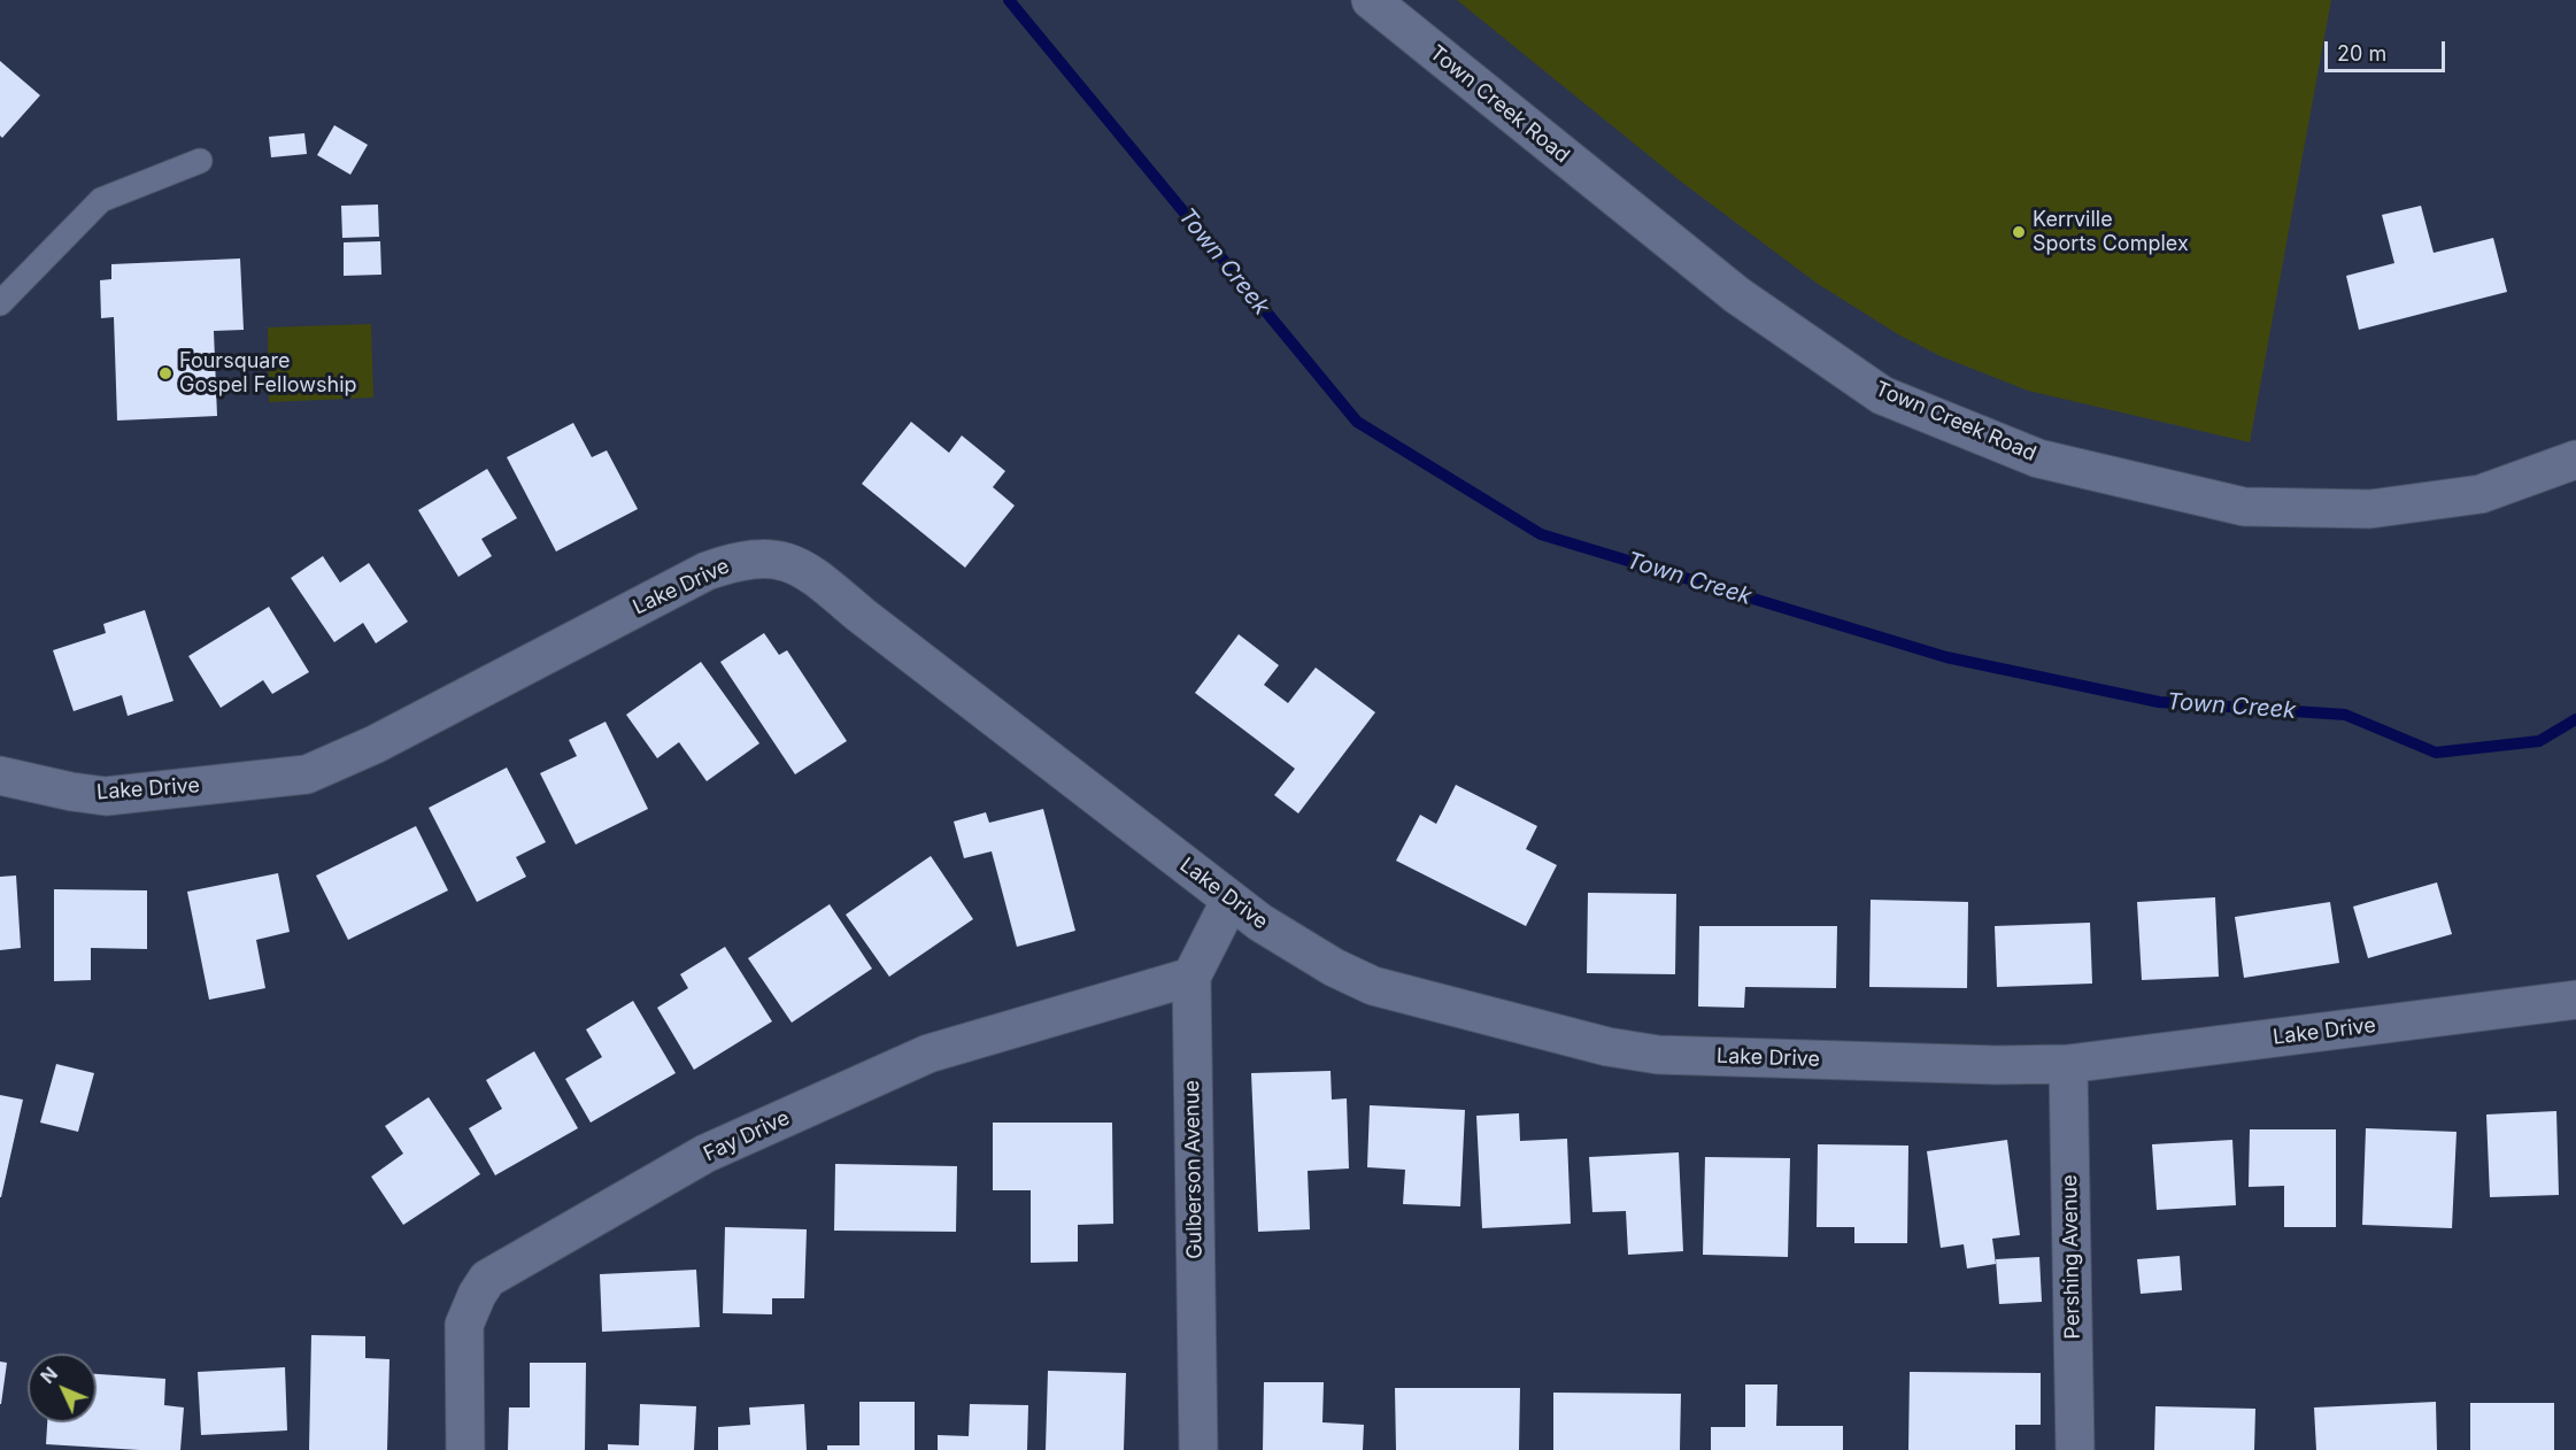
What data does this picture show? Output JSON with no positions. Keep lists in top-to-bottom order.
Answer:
{
  "streets": {
    "street": [
      "Town Creek Road",
      "Lake Drive",
      "Fay Drive",
      "Gulberson Avenue",
      "Pershing Avenue"
    ]
  },
  "crossings": [
    ["Lake Drive", "Gulberson Avenue"],
    ["Lake Drive", "Pershing Avenue"],
    ["Fay Drive", "Gulberson Avenue"]
  ],
  "water": ["Town Creek"],
  "places": ["Kerrville Sports Complex", "Foursquare Gospel Fellowship"],
  "scale_bar": "20 m",
  "north": "top left"
}
